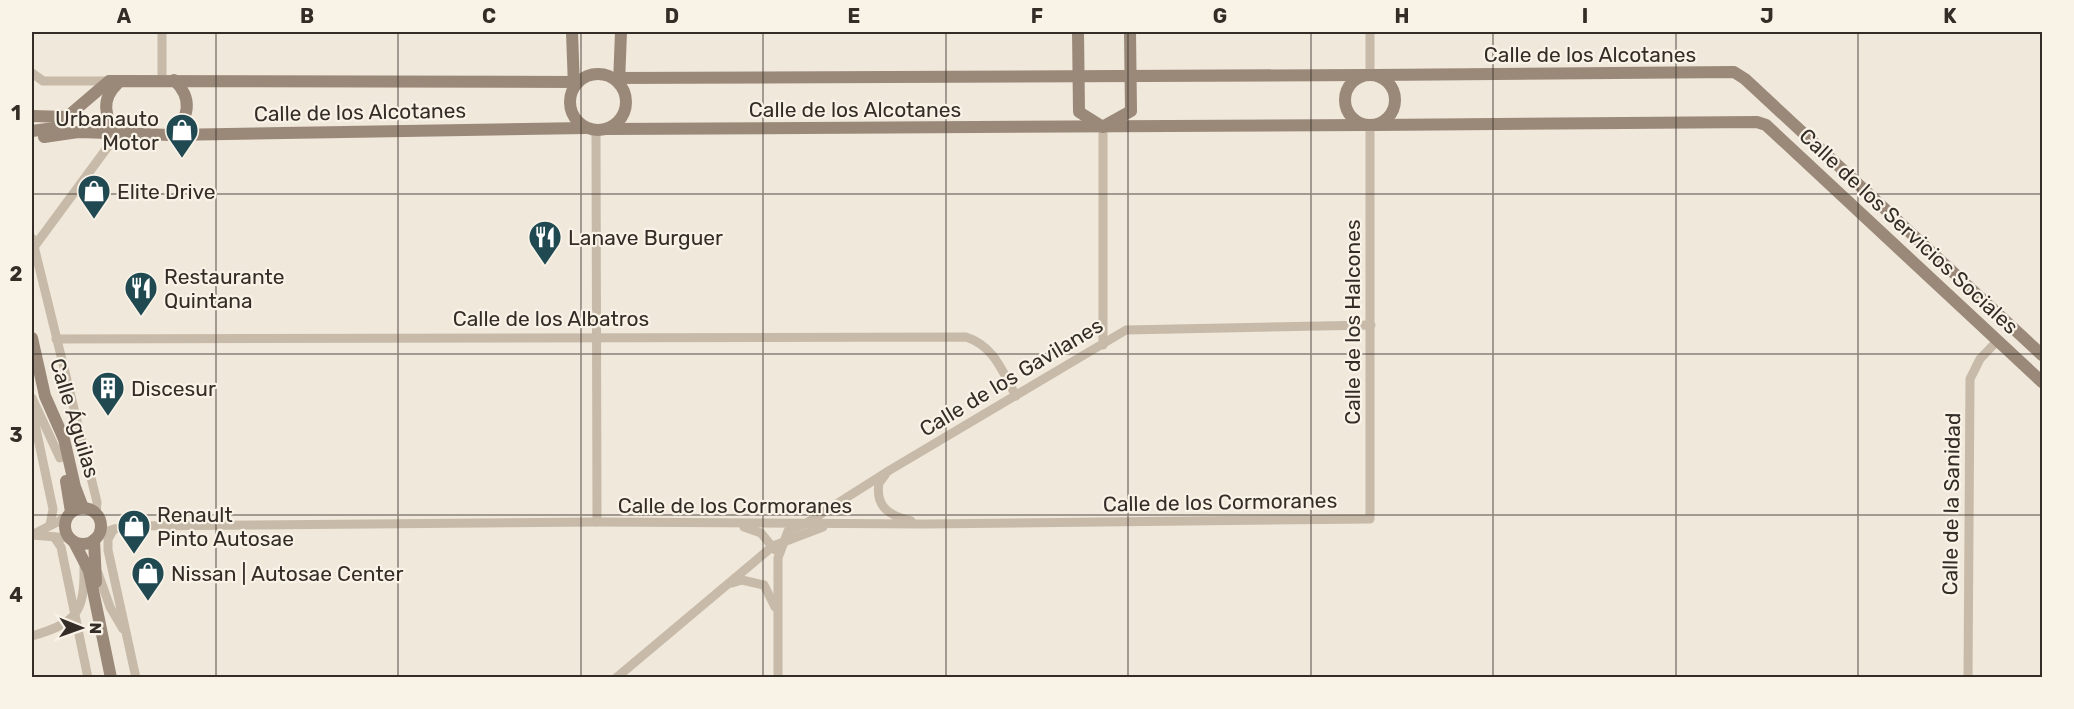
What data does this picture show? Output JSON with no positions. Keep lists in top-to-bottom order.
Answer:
{
  "streets": {
    "street": [
      "Calle de los Alcotanes",
      "Calle de los Servicios Sociales",
      "Calle de los Albatros",
      "Calle de los Halcones",
      "Calle de los Gavilanes",
      "Calle Águilas",
      "Calle de los Cormoranes",
      "Calle de la Sanidad"
    ]
  },
  "crossings": [
    ["Calle de los Alcotanes", "Calle de los Servicios Sociales"],
    ["Calle de los Alcotanes", "Calle de los Halcones"],
    ["Calle de los Servicios Sociales", "Calle de la Sanidad"],
    ["Calle de los Albatros", "Calle de los Gavilanes"],
    ["Calle de los Halcones", "Calle de los Gavilanes"],
    ["Calle de los Halcones", "Calle de los Cormoranes"],
    ["Calle de los Gavilanes", "Calle de los Cormoranes"],
    ["Calle Águilas", "Calle de los Cormoranes"]
  ],
  "places": {
    "shop": [
      "Urbanauto Motor",
      "Elite Drive",
      "Renault Pinto Autosae",
      "Nissan | Autosae Center"
    ],
    "restaurant": ["Lanave Burguer", "Restaurante Quintana"],
    "building": ["Discesur"]
  },
  "north": "right",
  "grid": {
    "columns": [
      "A",
      "B",
      "C",
      "D",
      "E",
      "F",
      "G",
      "H",
      "I",
      "J",
      "K"
    ],
    "rows": [
      "1",
      "2",
      "3",
      "4"
    ]
  }
}
